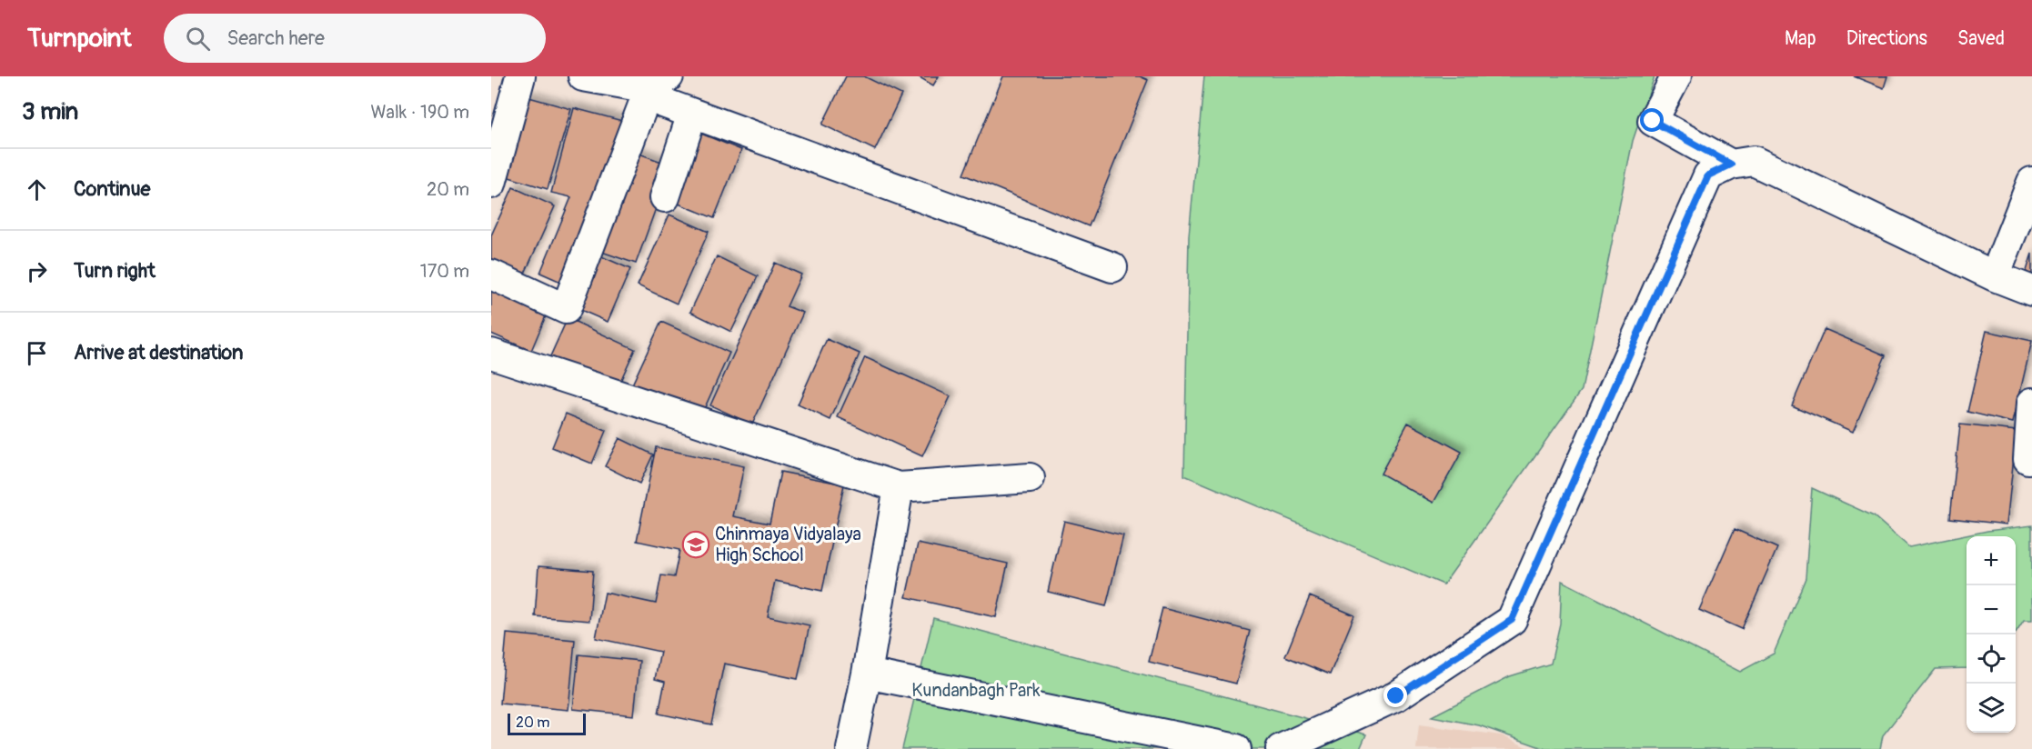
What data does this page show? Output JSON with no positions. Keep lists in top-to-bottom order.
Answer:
{
  "parks": ["Kundanbagh Park"],
  "places": {
    "school or university": ["Chinmaya Vidyalaya High School"]
  },
  "scale_bar": "20 m",
  "page": {
    "header": "Turnpoint",
    "search": "Search here",
    "nav": ["Map", "Directions", "Saved"],
    "heading": ["3 min", "Walk · 190 m"],
    "list": [
      ["Continue", "20 m"],
      ["Turn right", "170 m"],
      "Arrive at destination"
    ],
    "map_buttons": ["+", "−"],
    "scale": "20 m"
  }
}
